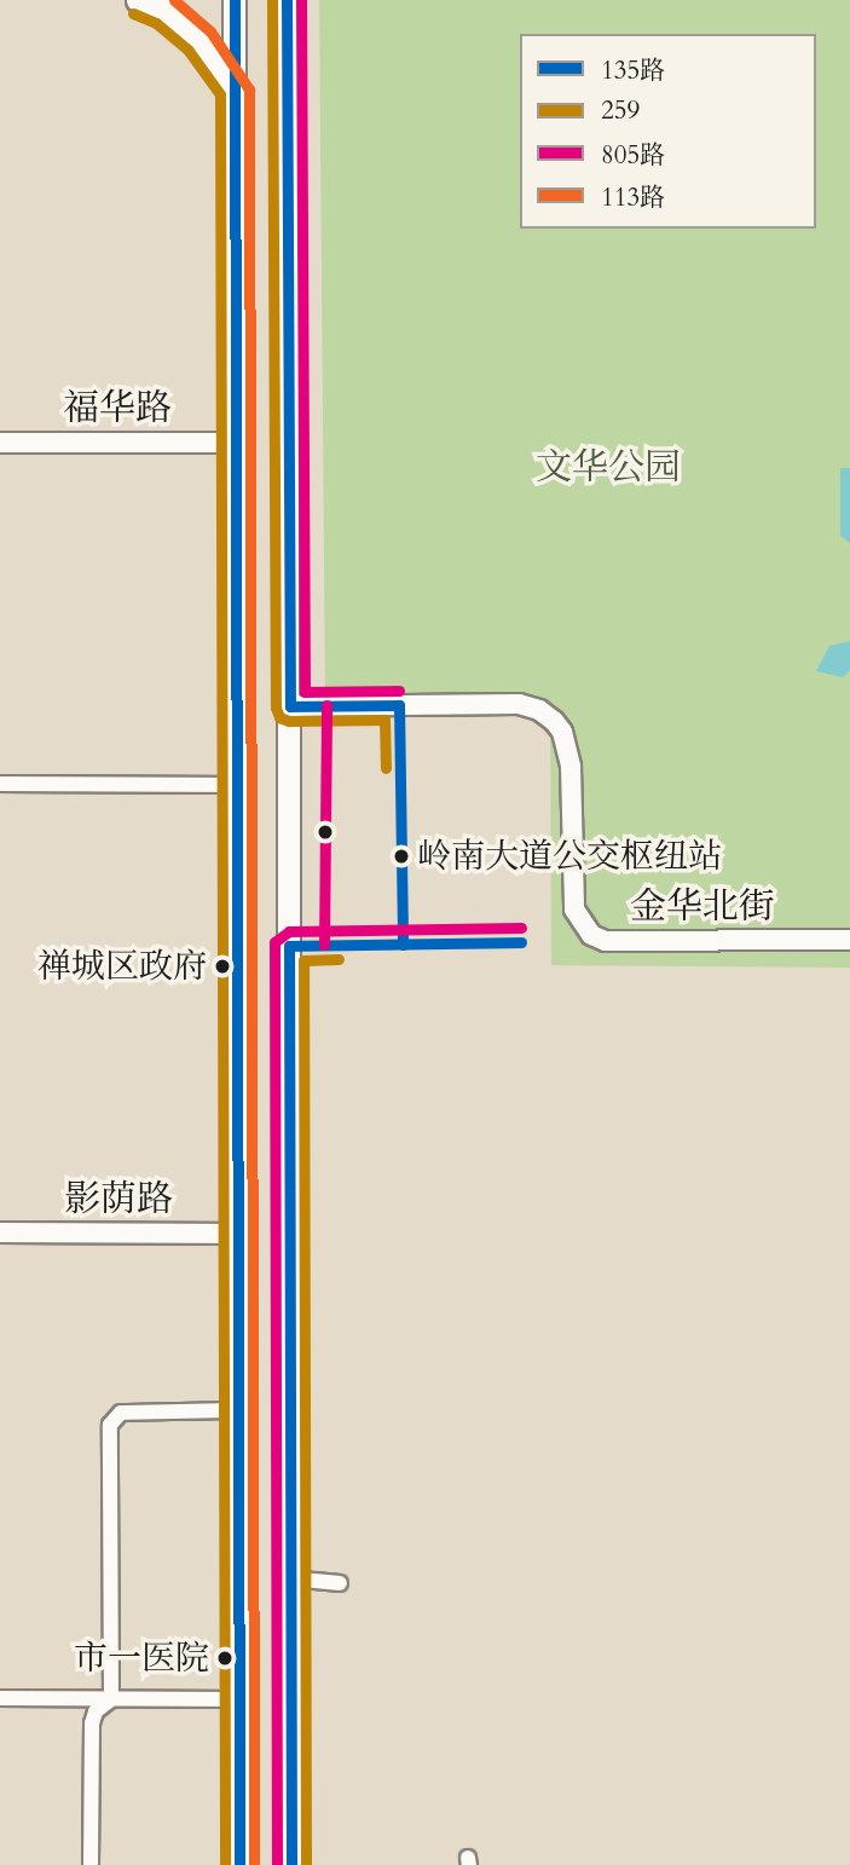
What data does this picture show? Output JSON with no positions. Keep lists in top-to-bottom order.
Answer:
{
  "streets": {
    "street": ["福华路", "金华北街", "影荫路"]
  },
  "parks": ["文华公园"],
  "places": ["岭南大道公交枢纽站", "禅城区政府", "市一医院"],
  "lines": [
    "transit line 135路",
    "transit line 259",
    "transit line 805路",
    "transit line 113路"
  ],
  "legend": [
    "135路",
    "259",
    "805路",
    "113路"
  ]
}
